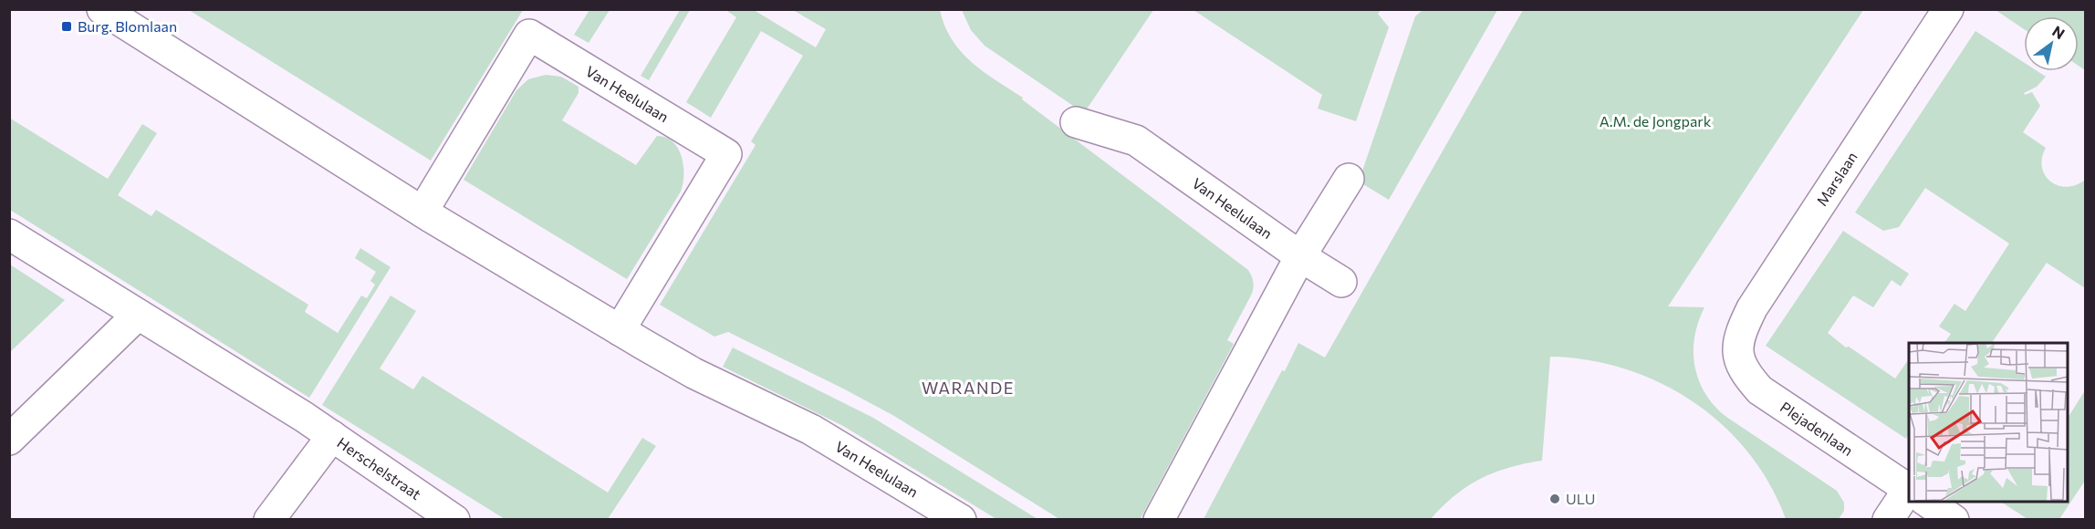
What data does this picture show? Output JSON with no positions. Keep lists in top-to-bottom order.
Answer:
{
  "streets": {
    "street": [
      "Van Heelulaan",
      "Marslaan",
      "Plejadenlaan",
      "Herschelstraat"
    ]
  },
  "crossings": [
    ["Marslaan", "Plejadenlaan"]
  ],
  "districts": ["WARANDE"],
  "parks": ["A.M. de Jongpark"],
  "places": {
    "transit": ["Burg. Blomlaan"],
    "other": ["ULU"]
  },
  "north": "top right"
}
